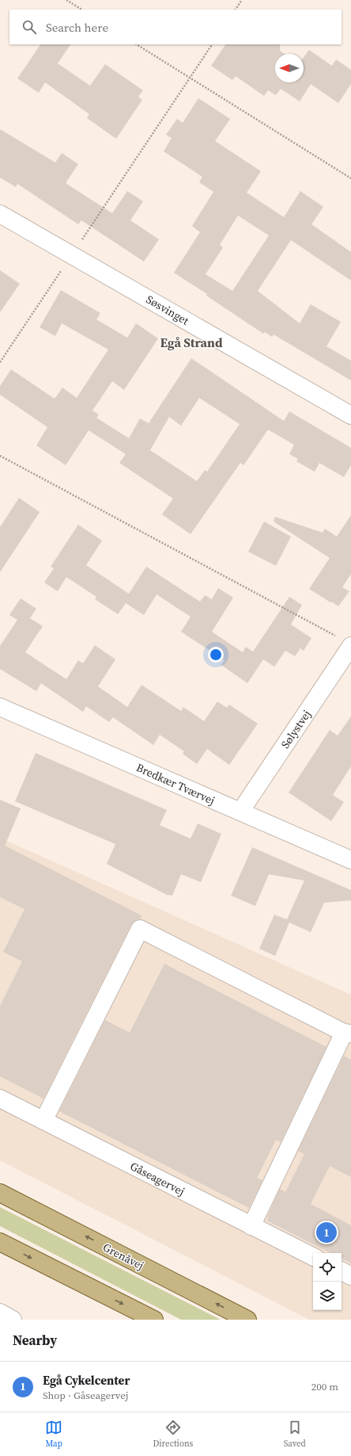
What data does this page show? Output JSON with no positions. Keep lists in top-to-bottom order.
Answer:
{
  "streets": {
    "main road": ["Grenåvej"],
    "street": [
      "Søsvinget",
      "Sølystvej",
      "Bredkær Tværvej",
      "Gåseagervej"
    ]
  },
  "crossings": [
    ["Sølystvej", "Bredkær Tværvej"]
  ],
  "districts": ["Egå Strand"],
  "north": "left",
  "page": {
    "search": "Search here",
    "pins": "1",
    "heading": "Nearby",
    "list": [
      {
        "mark": "1",
        "name": "Egå Cykelcenter",
        "note": "Shop · Gåseagervej",
        "value": "200 m"
      }
    ],
    "nav": ["Map", "Directions", "Saved"]
  }
}
